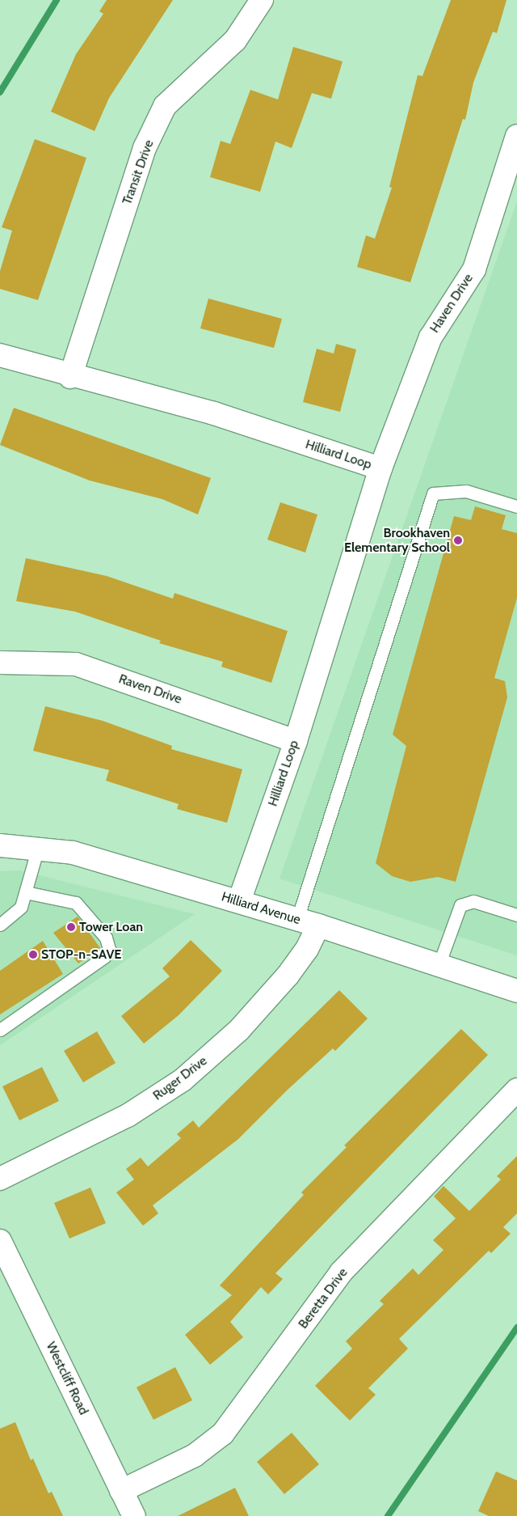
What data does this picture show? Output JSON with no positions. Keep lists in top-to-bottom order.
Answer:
{
  "streets": {
    "street": [
      "Transit Drive",
      "Haven Drive",
      "Hilliard Loop",
      "Raven Drive",
      "Hilliard Avenue",
      "Ruger Drive",
      "Beretta Drive",
      "Westcliff Road"
    ]
  },
  "crossings": [
    ["Transit Drive", "Hilliard Loop"],
    ["Haven Drive", "Hilliard Loop"],
    ["Hilliard Loop", "Raven Drive"],
    ["Hilliard Loop", "Hilliard Avenue"],
    ["Hilliard Avenue", "Ruger Drive"],
    ["Beretta Drive", "Westcliff Road"]
  ],
  "places": ["Brookhaven Elementary School", "Tower Loan", "STOP-n-SAVE"]
}
